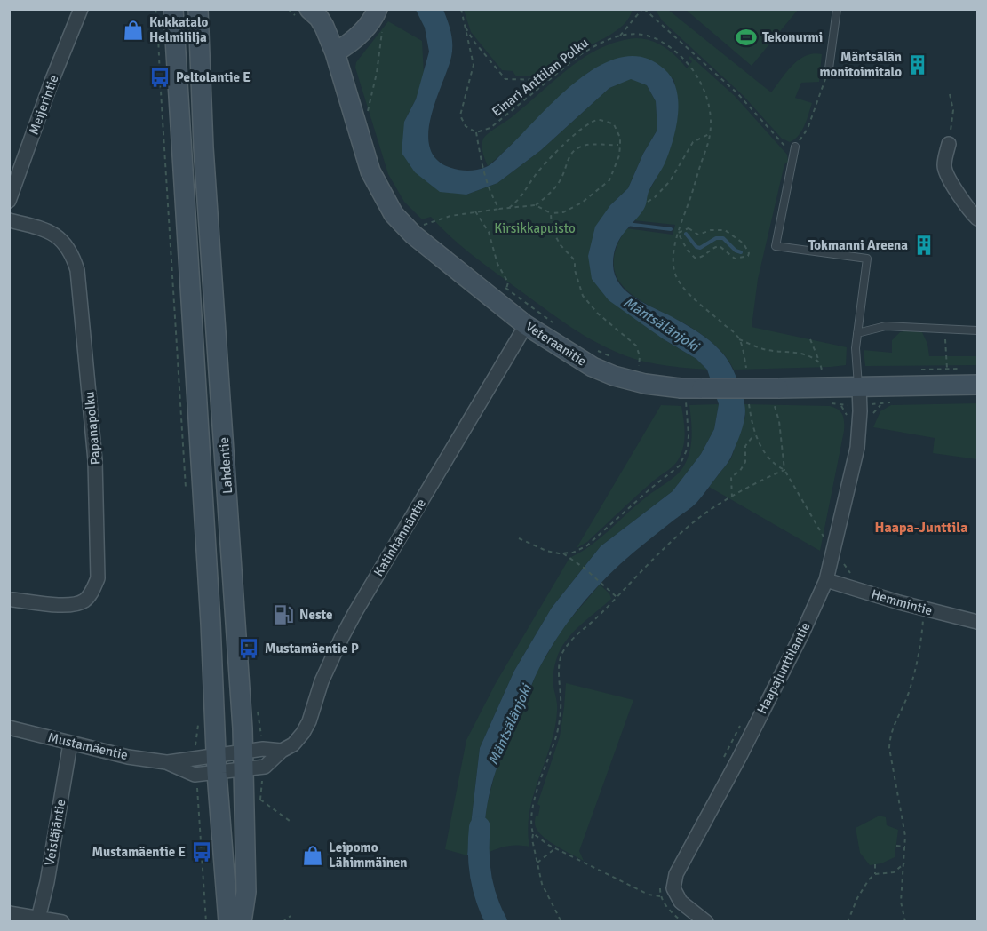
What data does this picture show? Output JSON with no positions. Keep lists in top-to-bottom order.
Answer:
{
  "streets": {
    "main road": ["Veteraanitie", "Lahdentie"],
    "street": [
      "Meijerintie",
      "Papanapolku",
      "Katinhännäntie",
      "Hemmintie",
      "Haapajunttilantie",
      "Mustamäentie",
      "Veistäjäntie"
    ],
    "path": ["Einari Anttilan Polku"]
  },
  "crossings": [
    ["Veteraanitie", "Katinhännäntie"],
    ["Veteraanitie", "Haapajunttilantie"],
    ["Lahdentie", "Katinhännäntie"],
    ["Lahdentie", "Mustamäentie"],
    ["Katinhännäntie", "Mustamäentie"],
    ["Hemmintie", "Haapajunttilantie"],
    ["Mustamäentie", "Veistäjäntie"]
  ],
  "districts": ["Haapa-Junttila"],
  "water": ["Mäntsälänjoki"],
  "parks": ["Kirsikkapuisto"],
  "places": {
    "shop": ["Kukkatalo Helmililja", "Leipomo Lähimmäinen"],
    "sports": ["Tekonurmi"],
    "building": ["Mäntsälän monitoimitalo", "Tokmanni Areena"],
    "bus stop": ["Peltolantie E", "Mustamäentie P", "Mustamäentie E"],
    "fuel station": ["Neste"]
  }
}
